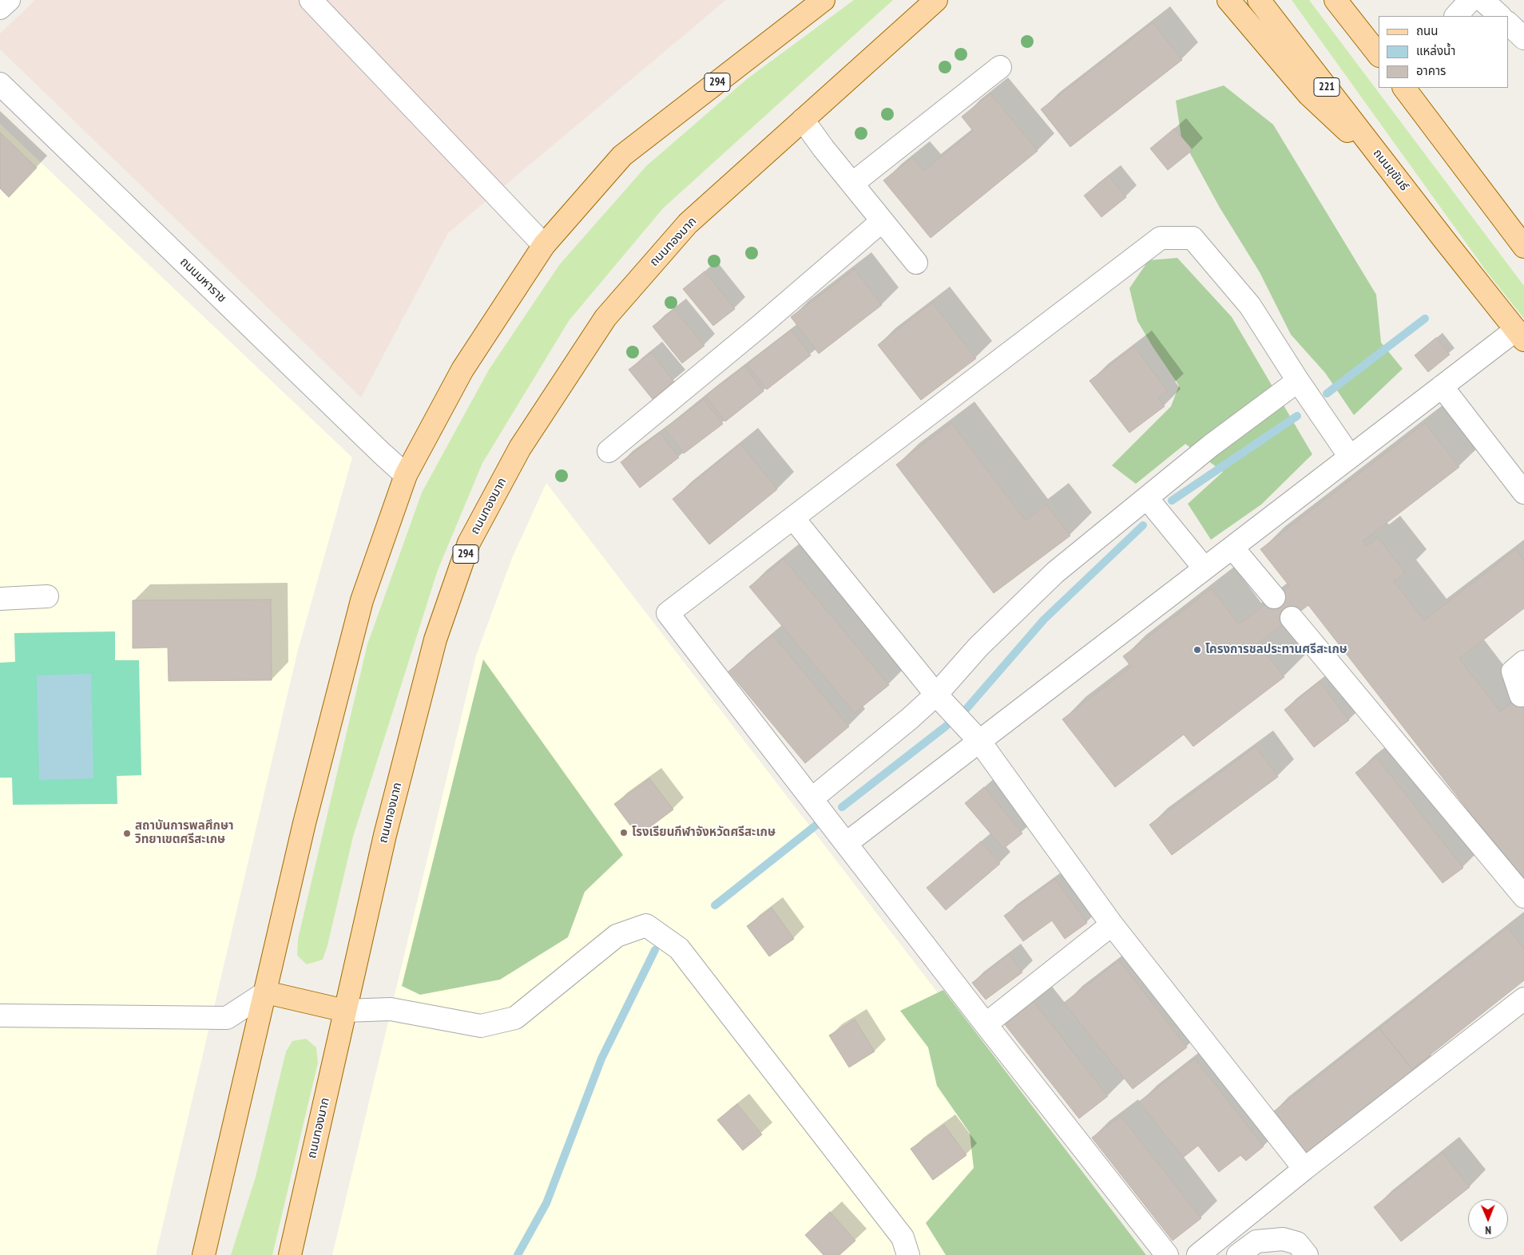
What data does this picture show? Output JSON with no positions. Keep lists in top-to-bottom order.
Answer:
{
  "streets": {
    "main road": [
      "294",
      "221",
      "ถนนขุขันธ์",
      "ถนนทองมาก"
    ],
    "street": ["ถนนมหาราช"]
  },
  "crossings": [
    ["294", "ถนนมหาราช"]
  ],
  "places": ["โครงการชลประทานศรีสะเกษ", "โรงเรียนกีฬาจังหวัดศรีสะเกษ", "สถาบันการพลศึกษา วิทยาเขตศรีสะเกษ"],
  "legend": ["ถนน", "แหล่งน้ำ", "อาคาร"],
  "north": "bottom"
}
